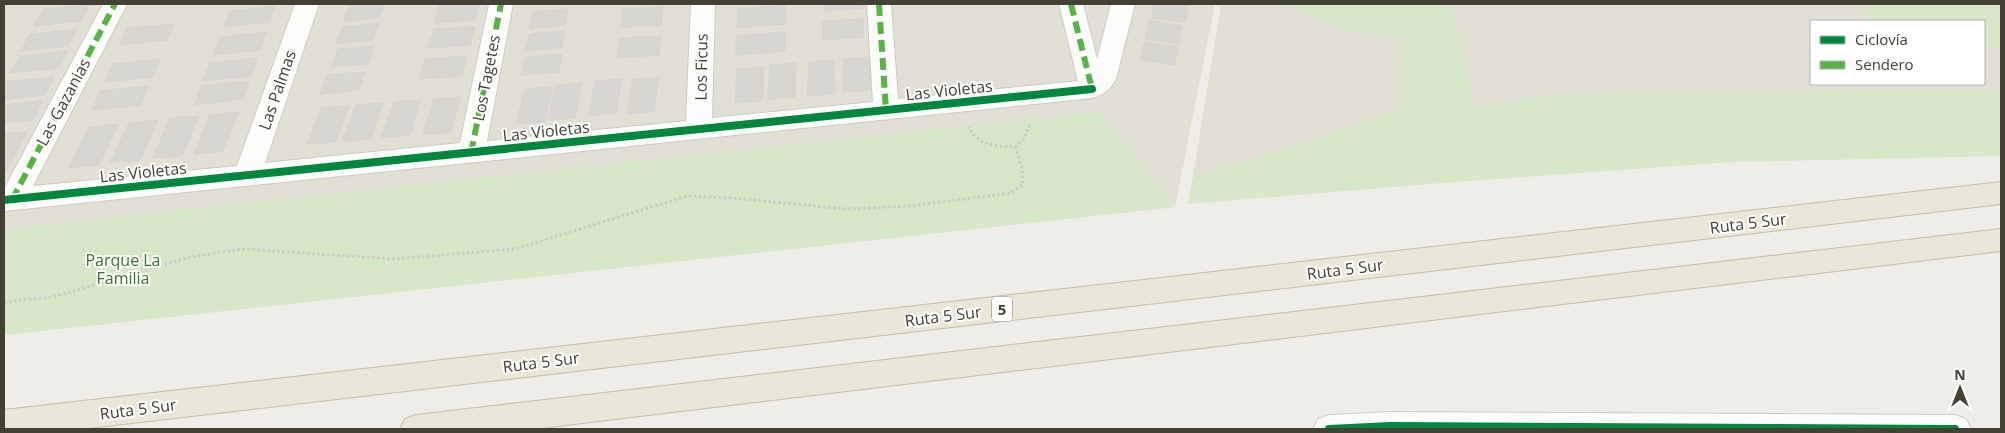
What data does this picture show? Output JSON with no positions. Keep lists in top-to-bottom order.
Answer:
{
  "streets": {
    "highway": ["Ruta 5 Sur", "5"],
    "street": [
      "Los Ficus",
      "Los Tagetes",
      "Las Palmas",
      "Las Violetas",
      "Las Gazanias"
    ]
  },
  "crossings": [
    ["Los Ficus", "Las Violetas"],
    ["Los Tagetes", "Las Violetas"],
    ["Las Palmas", "Las Violetas"],
    ["Las Violetas", "Las Gazanias"]
  ],
  "parks": ["Parque La Familia"],
  "legend": ["Ciclovía", "Sendero"],
  "north": "top"
}
